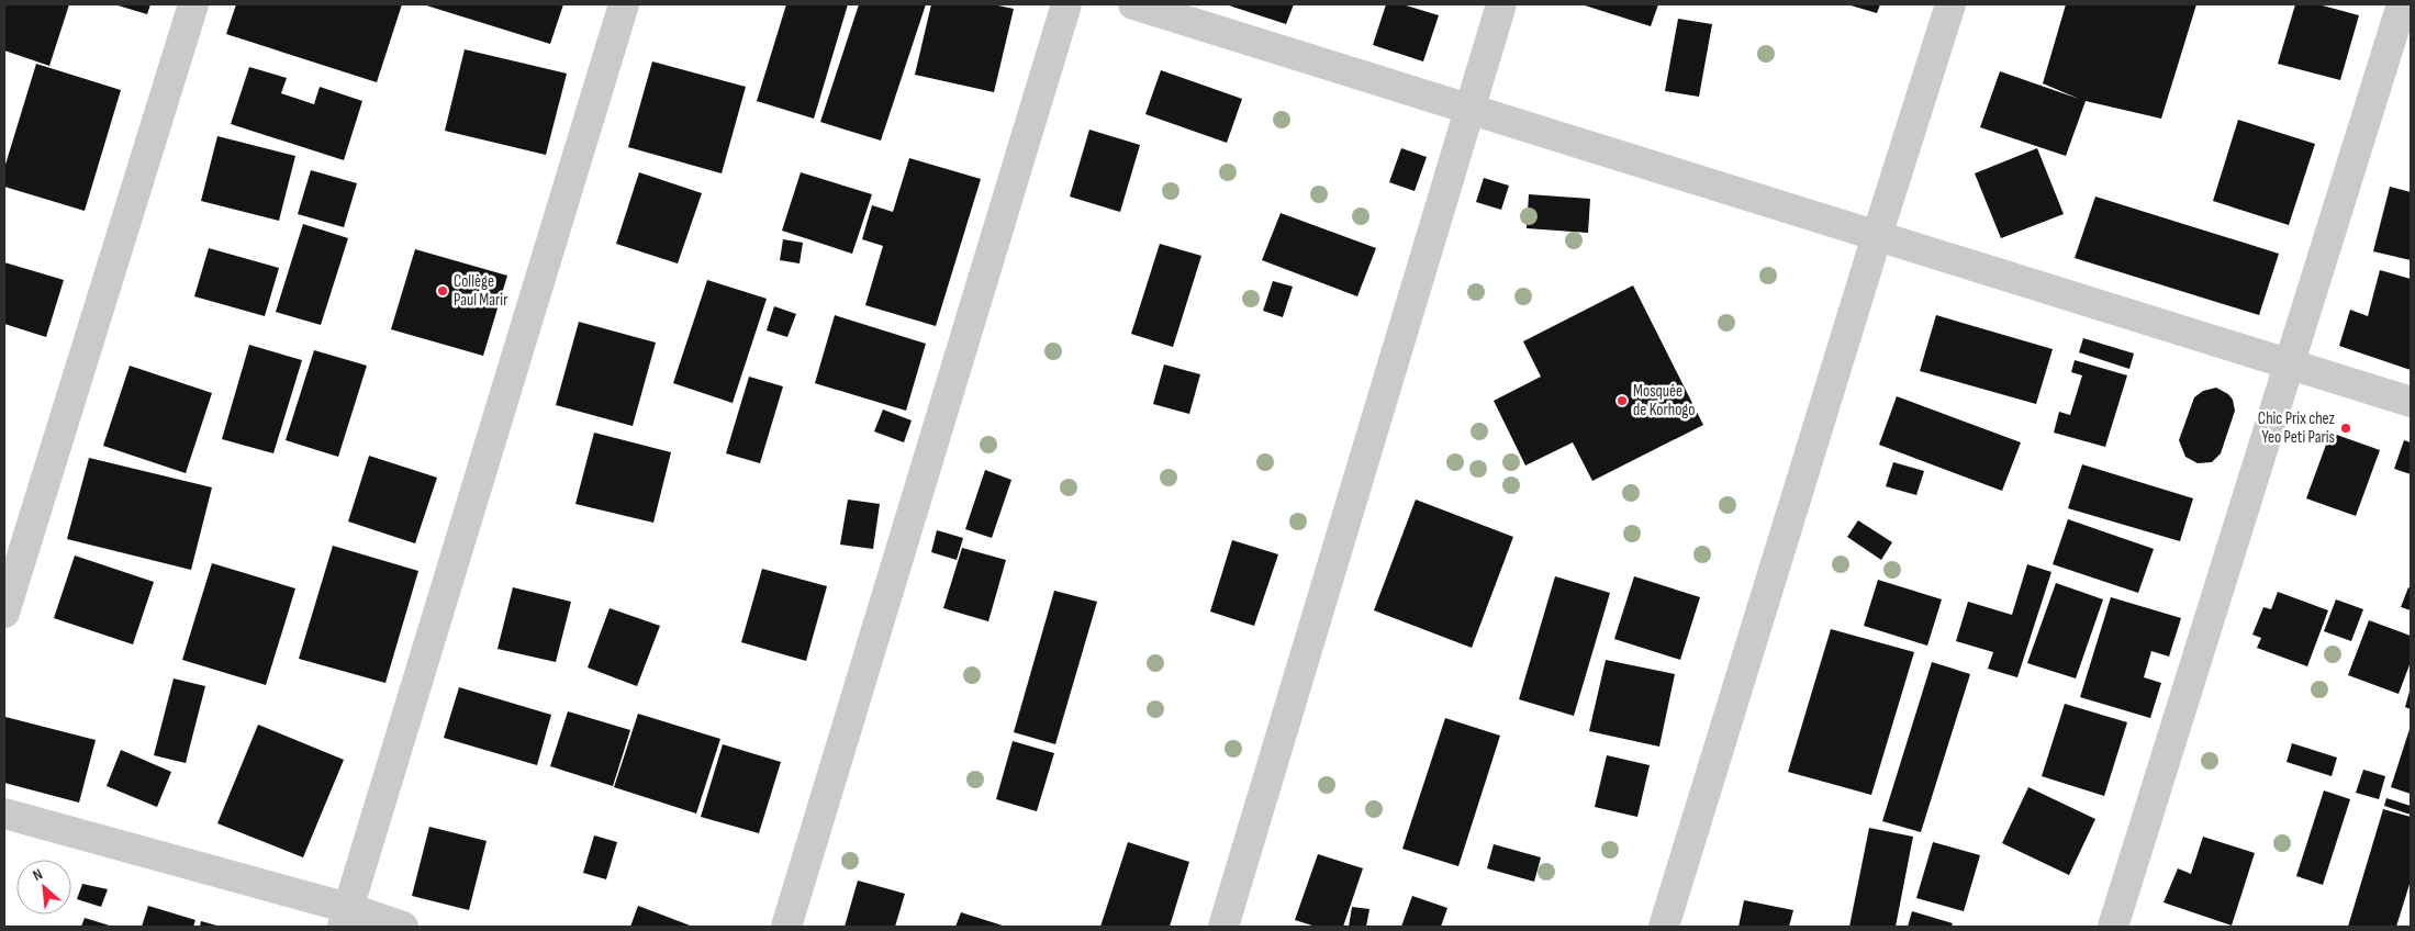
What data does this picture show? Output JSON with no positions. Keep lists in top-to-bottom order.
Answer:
{
  "places": ["Collège Paul Marir", "Mosquée de Korhogo", "Chic Prix chez Yeo Peti Paris"],
  "north": "top left"
}
